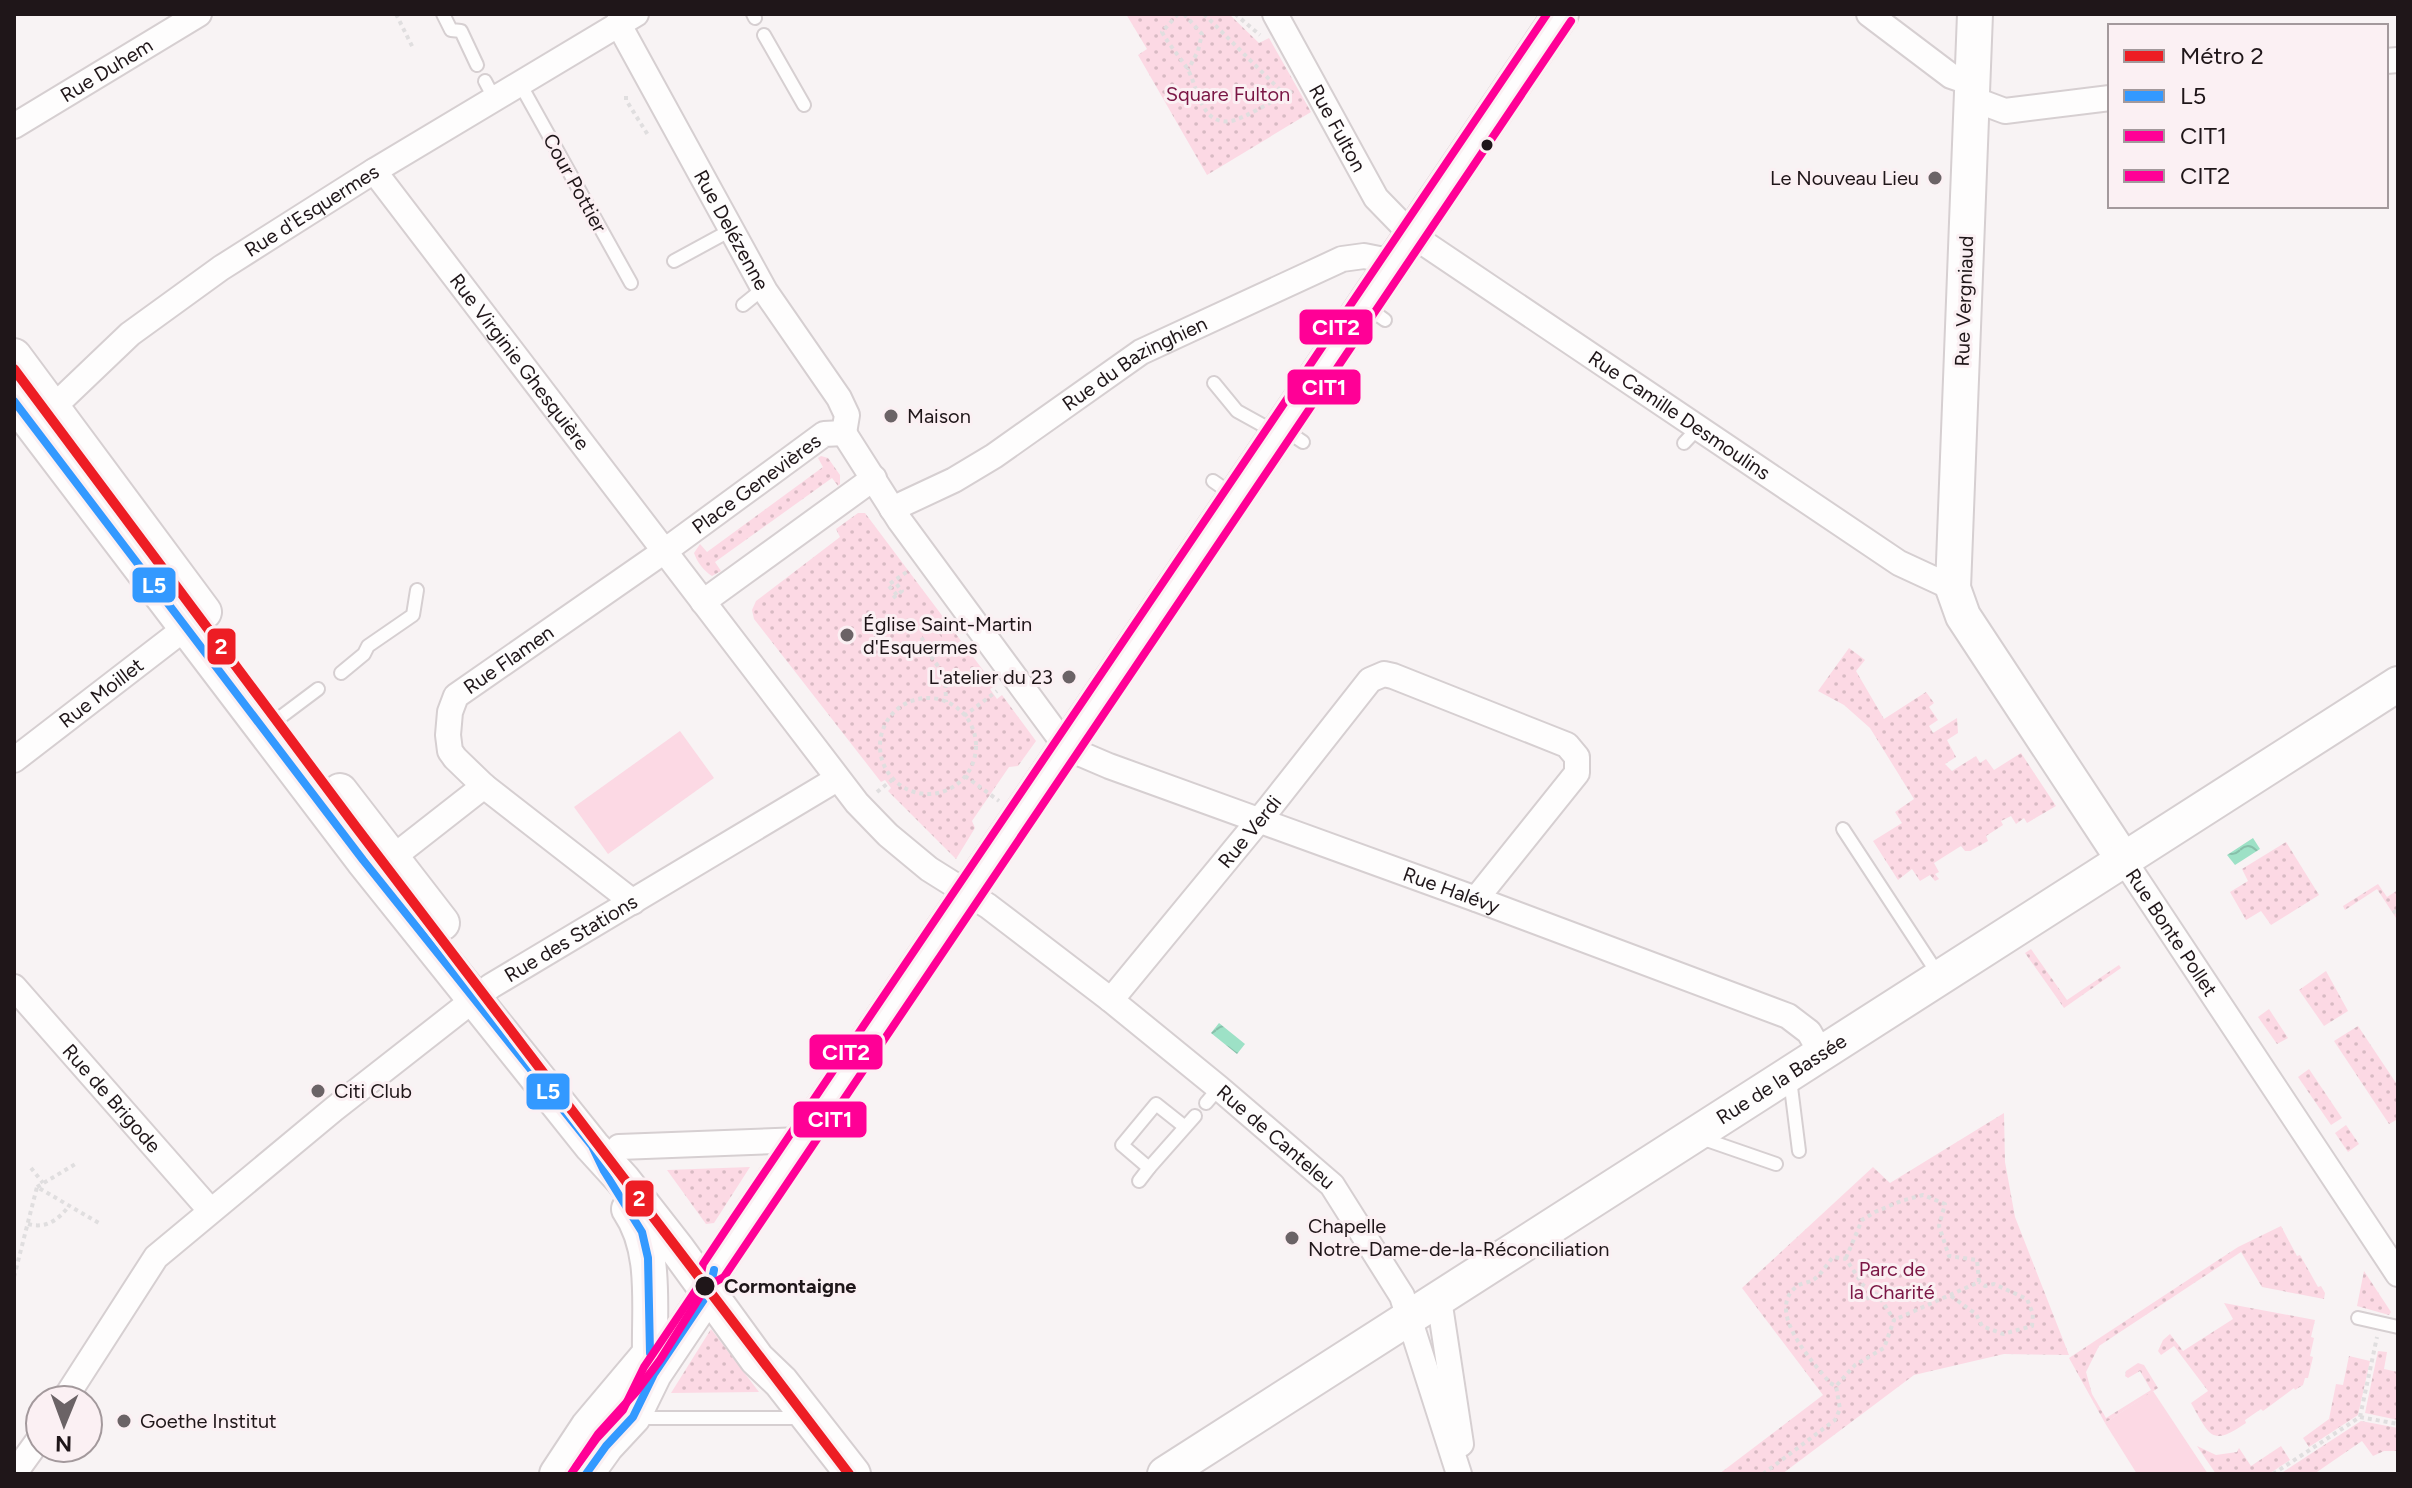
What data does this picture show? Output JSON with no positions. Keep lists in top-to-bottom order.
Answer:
{
  "streets": {
    "street": [
      "Rue Duhem",
      "Rue Fulton",
      "Rue d'Esquermes",
      "Rue Delézenne",
      "Rue Vergniaud",
      "Rue Virginie Ghesquière",
      "Rue du Bazinghien",
      "Rue Camille Desmoulins",
      "Place Genevières",
      "Rue Flamen",
      "Rue Moillet",
      "Rue Verdi",
      "Rue Halévy",
      "Rue Bonte Pollet",
      "Rue des Stations",
      "Rue de la Bassée",
      "Rue de Brigode",
      "Rue de Canteleu"
    ],
    "lane": ["Cour Pottier"]
  },
  "crossings": [
    ["Rue Fulton", "Rue du Bazinghien"],
    ["Rue Fulton", "Rue Camille Desmoulins"],
    ["Cour Pottier", "Rue d'Esquermes"],
    ["Rue d'Esquermes", "Rue Delézenne"],
    ["Rue d'Esquermes", "Rue Virginie Ghesquière"],
    ["Rue Delézenne", "Place Genevières"],
    ["Rue Vergniaud", "Rue Camille Desmoulins"],
    ["Rue Vergniaud", "Rue Bonte Pollet"],
    ["Rue Virginie Ghesquière", "Place Genevières"],
    ["Rue Virginie Ghesquière", "Rue Flamen"],
    ["Rue du Bazinghien", "Rue Camille Desmoulins"],
    ["Rue du Bazinghien", "Place Genevières"],
    ["Rue Camille Desmoulins", "Rue Bonte Pollet"],
    ["Place Genevières", "Rue Flamen"],
    ["Place Genevières", "Rue Halévy"],
    ["Rue Verdi", "Rue Halévy"],
    ["Rue Verdi", "Rue de Canteleu"],
    ["Rue Halévy", "Rue de la Bassée"],
    ["Rue Bonte Pollet", "Rue de la Bassée"],
    ["Rue des Stations", "Rue de Brigode"],
    ["Rue des Stations", "Rue de Canteleu"],
    ["Rue de la Bassée", "Rue de Canteleu"]
  ],
  "parks": ["Square Fulton", "Parc de la Charité"],
  "places": [
    "Le Nouveau Lieu",
    "Maison",
    "Église Saint-Martin d'Esquermes",
    "L'atelier du 23",
    "Citi Club",
    "Chapelle Notre-Dame-de-la-Réconciliation",
    "Cormontaigne",
    "Goethe Institut"
  ],
  "lines": [
    "transit line CIT2",
    "transit line CIT1",
    "metro line 2",
    "transit line L5"
  ],
  "legend": [
    "Métro 2",
    "L5",
    "CIT1",
    "CIT2"
  ],
  "north": "bottom"
}
